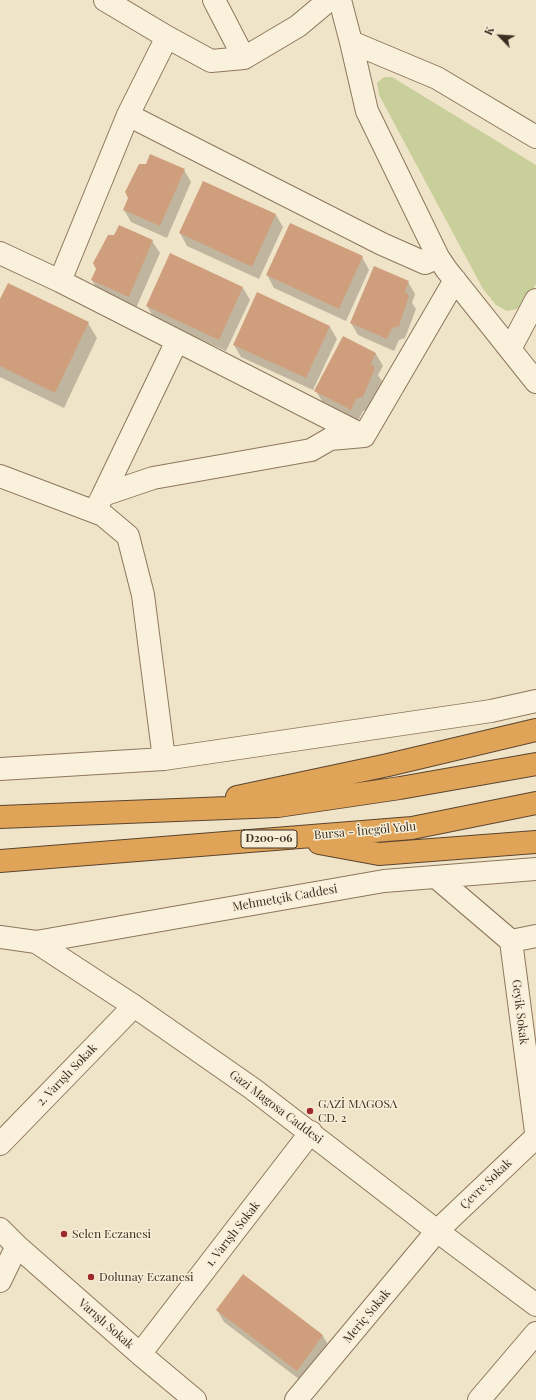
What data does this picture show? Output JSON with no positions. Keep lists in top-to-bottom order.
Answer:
{
  "streets": {
    "highway": ["Bursa - İnegöl Yolu", "D200-06"],
    "street": [
      "Mehmetçik Caddesi",
      "Geyik Sokak",
      "2. Varışlı Sokak",
      "Gazi Magosa Caddesi",
      "Çevre Sokak",
      "1. Varışlı Sokak",
      "Meriç Sokak",
      "Varışlı Sokak"
    ]
  },
  "crossings": [
    ["Mehmetçik Caddesi", "Gazi Magosa Caddesi"],
    ["2. Varışlı Sokak", "Gazi Magosa Caddesi"],
    ["Gazi Magosa Caddesi", "Çevre Sokak"],
    ["Gazi Magosa Caddesi", "1. Varışlı Sokak"],
    ["Gazi Magosa Caddesi", "Meriç Sokak"],
    ["Çevre Sokak", "Meriç Sokak"],
    ["1. Varışlı Sokak", "Varışlı Sokak"]
  ],
  "places": ["GAZİ MAGOSA CD. 2", "Selen Eczanesi", "Dolunay Eczanesi"],
  "north": "top left"
}
